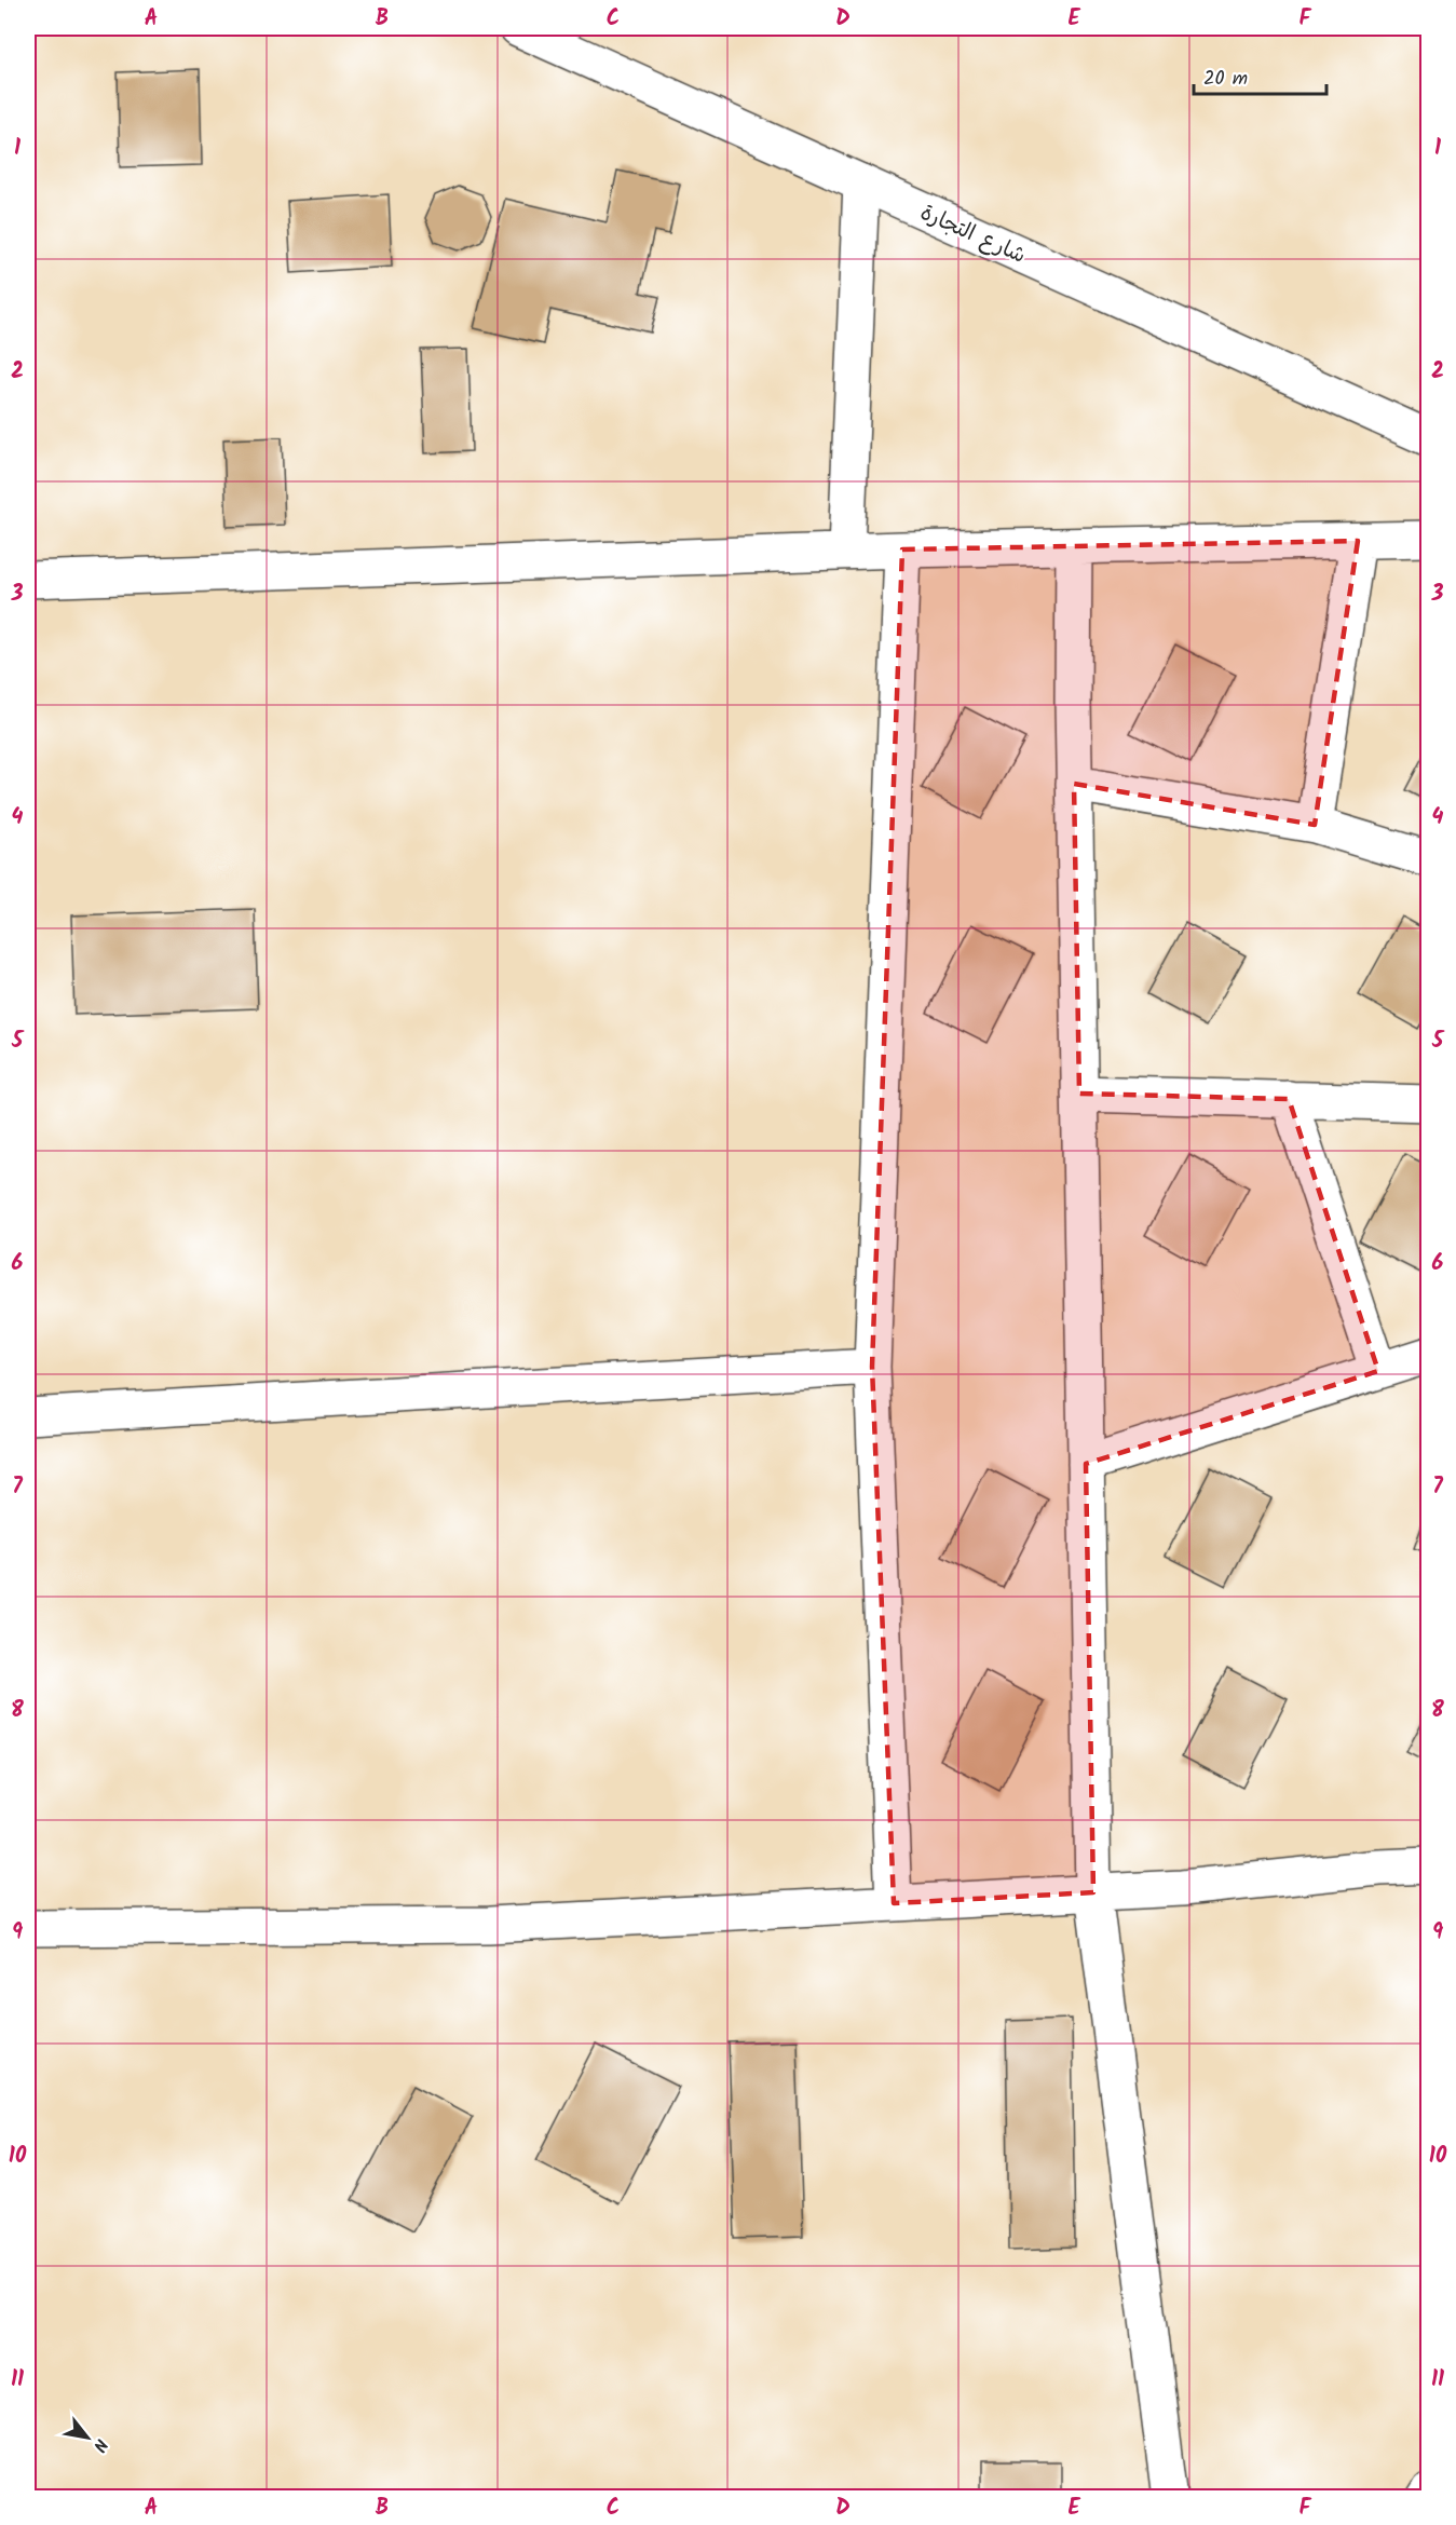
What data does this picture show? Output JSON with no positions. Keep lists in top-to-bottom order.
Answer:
{
  "streets": {
    "street": ["شارع التجارة"]
  },
  "scale_bar": "20 m",
  "north": "bottom right",
  "grid": {
    "columns": [
      "A",
      "B",
      "C",
      "D",
      "E",
      "F"
    ],
    "rows": [
      "1",
      "2",
      "3",
      "4",
      "5",
      "6",
      "7",
      "8",
      "9",
      "10",
      "11"
    ]
  }
}
